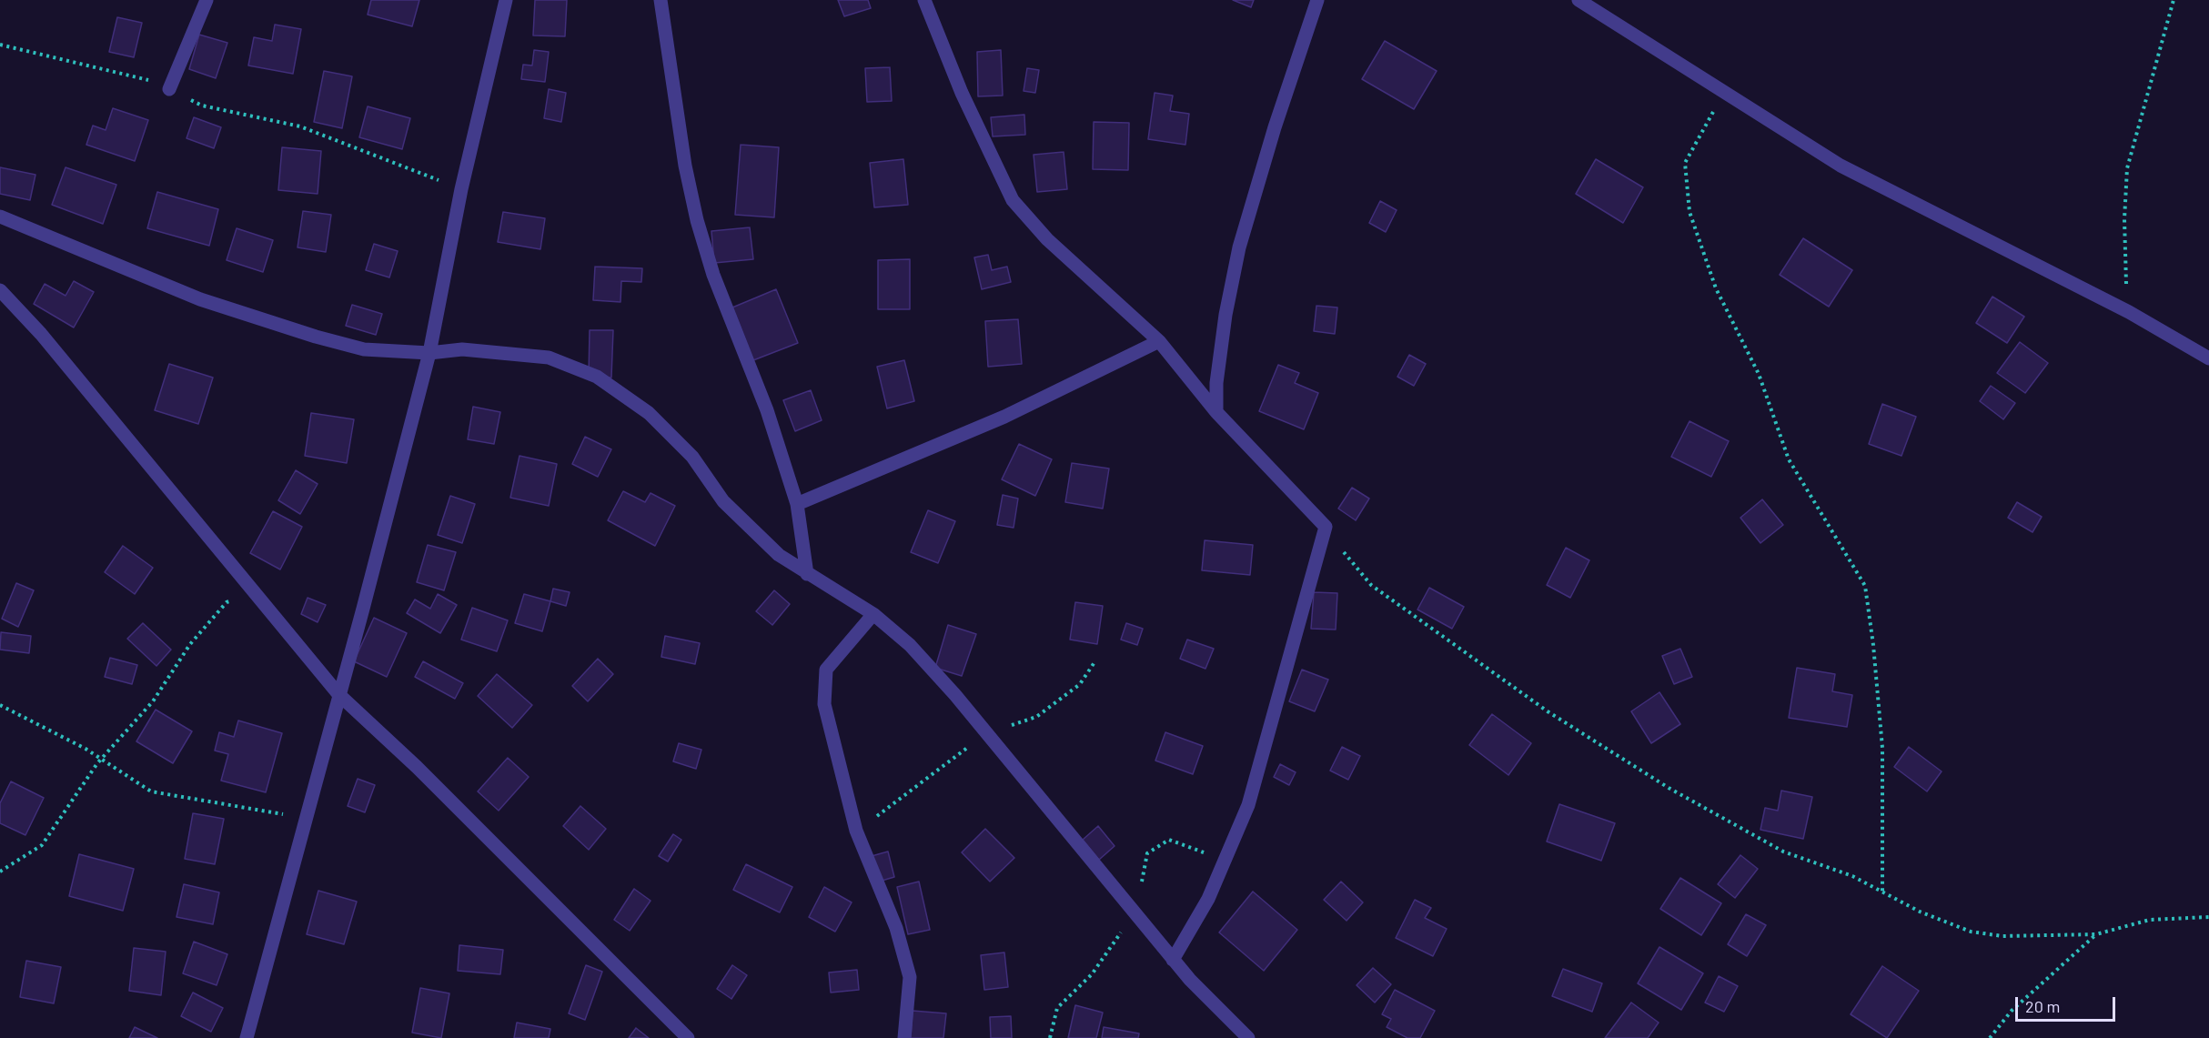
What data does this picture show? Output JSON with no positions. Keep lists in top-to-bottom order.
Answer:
{
  "scale_bar": "20 m"
}
